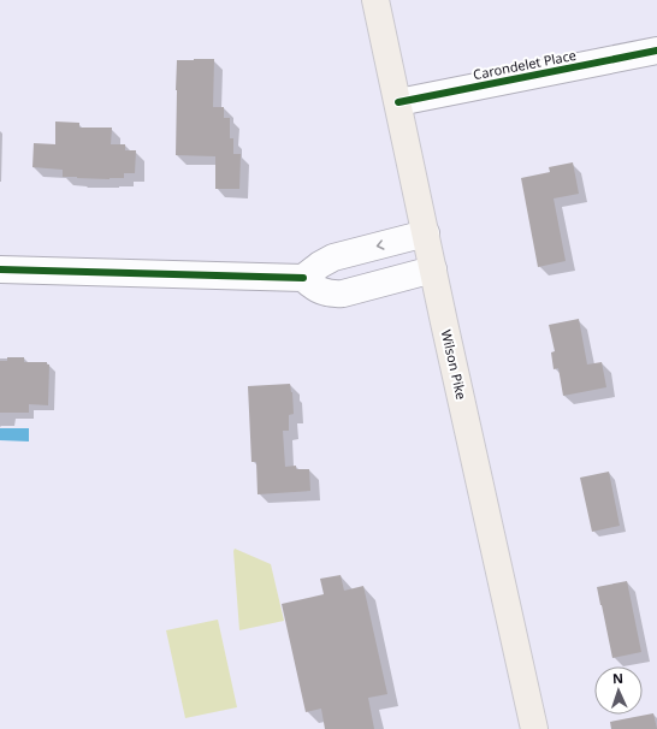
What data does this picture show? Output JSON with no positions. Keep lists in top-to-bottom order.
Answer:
{
  "streets": {
    "main road": ["Wilson Pike"],
    "street": ["Carondelet Place"]
  },
  "crossings": [
    ["Carondelet Place", "Wilson Pike"]
  ],
  "north": "top"
}
